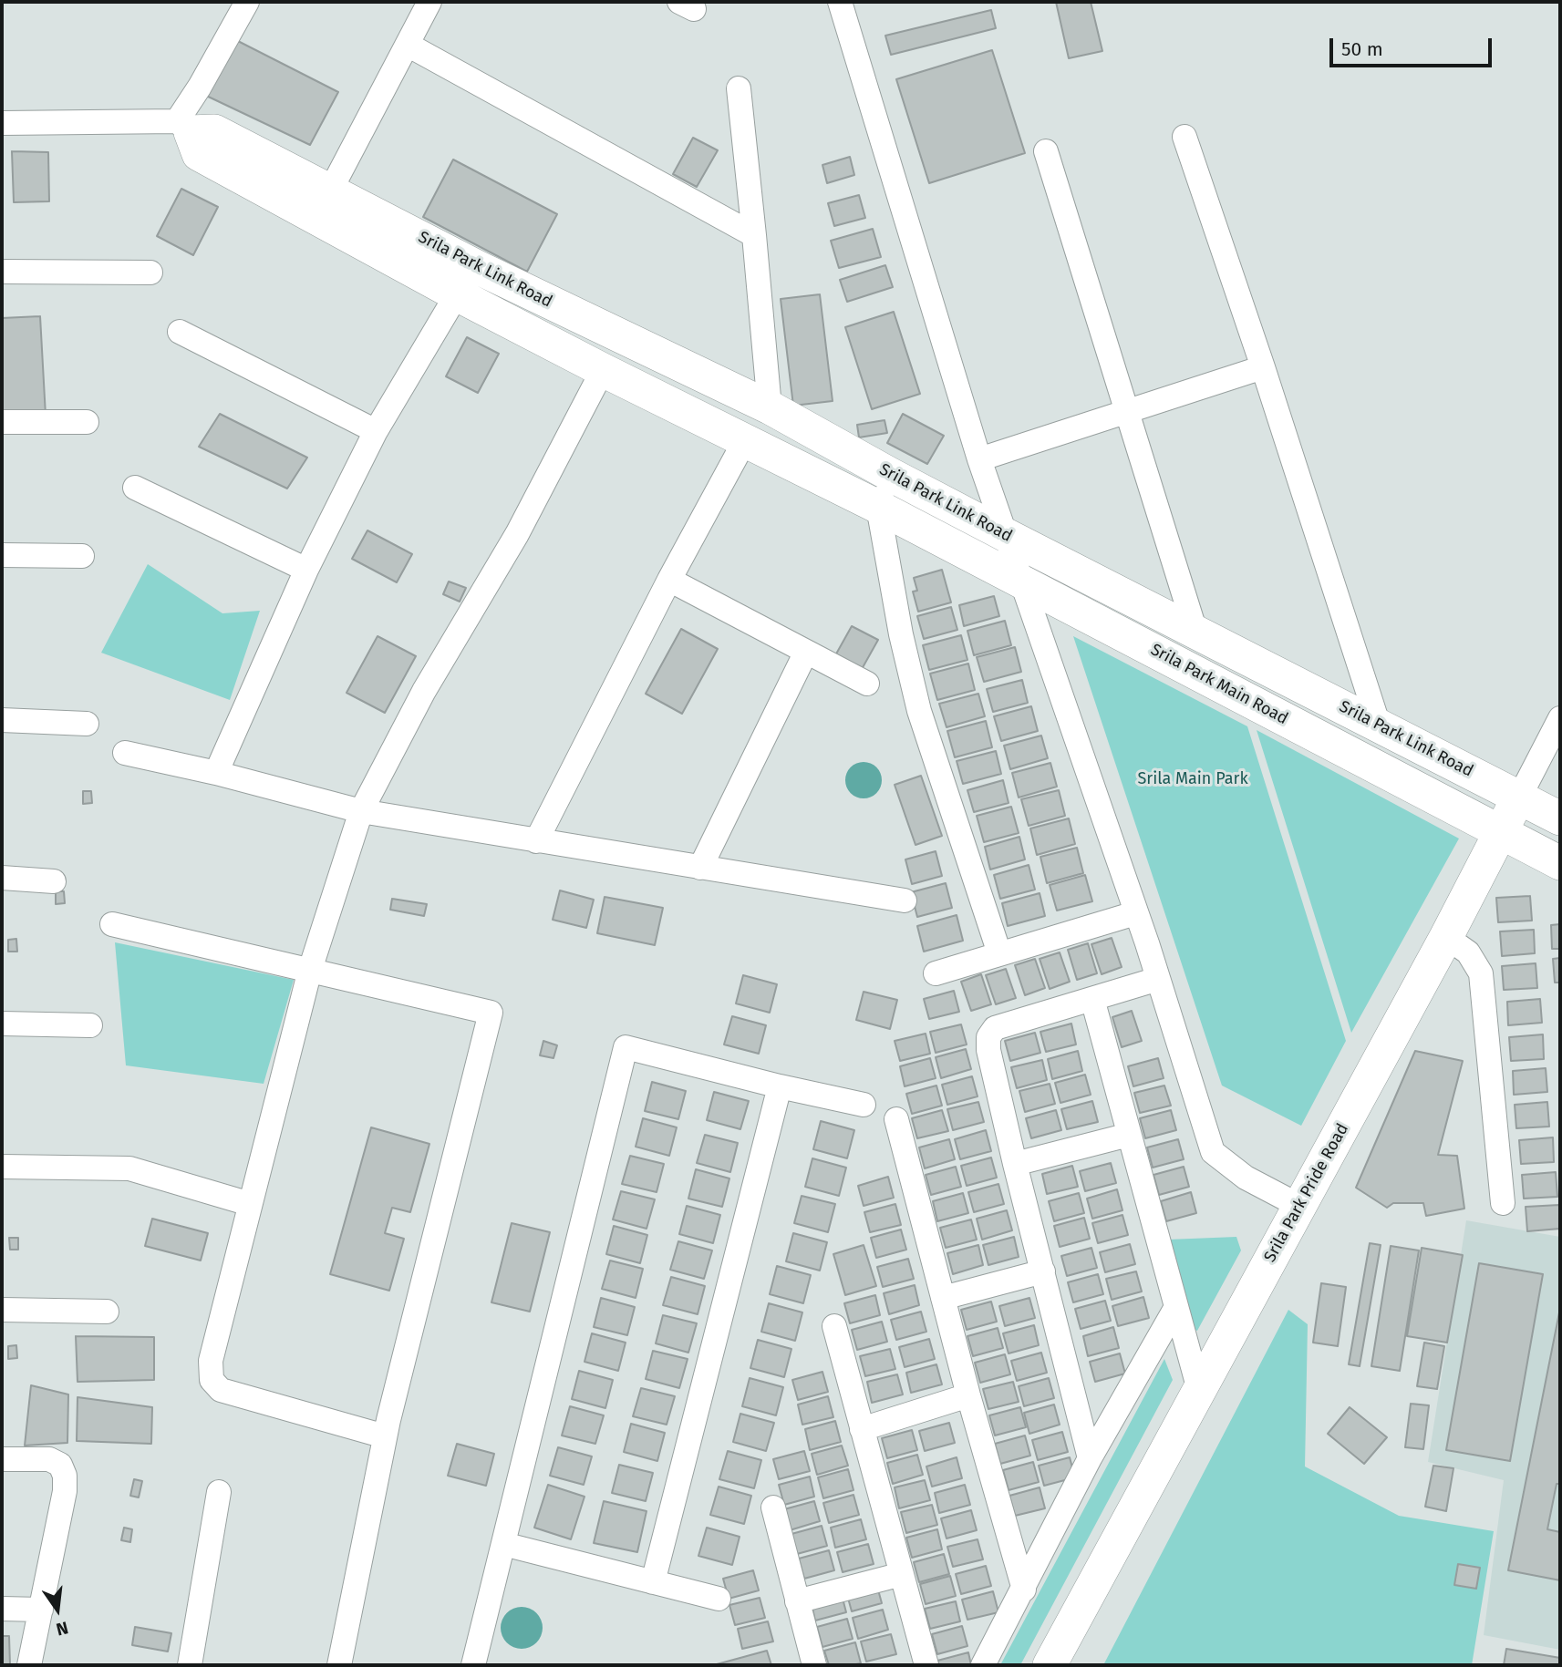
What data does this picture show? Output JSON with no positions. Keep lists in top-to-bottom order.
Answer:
{
  "streets": {
    "street": ["Srila Park Link Road", "Srila Park Main Road", "Srila Park Pride Road"]
  },
  "crossings": [
    ["Srila Park Link Road", "Srila Park Main Road"],
    ["Srila Park Link Road", "Srila Park Pride Road"],
    ["Srila Park Main Road", "Srila Park Pride Road"]
  ],
  "parks": ["Srila Main Park"],
  "scale_bar": "50 m",
  "north": "bottom"
}
